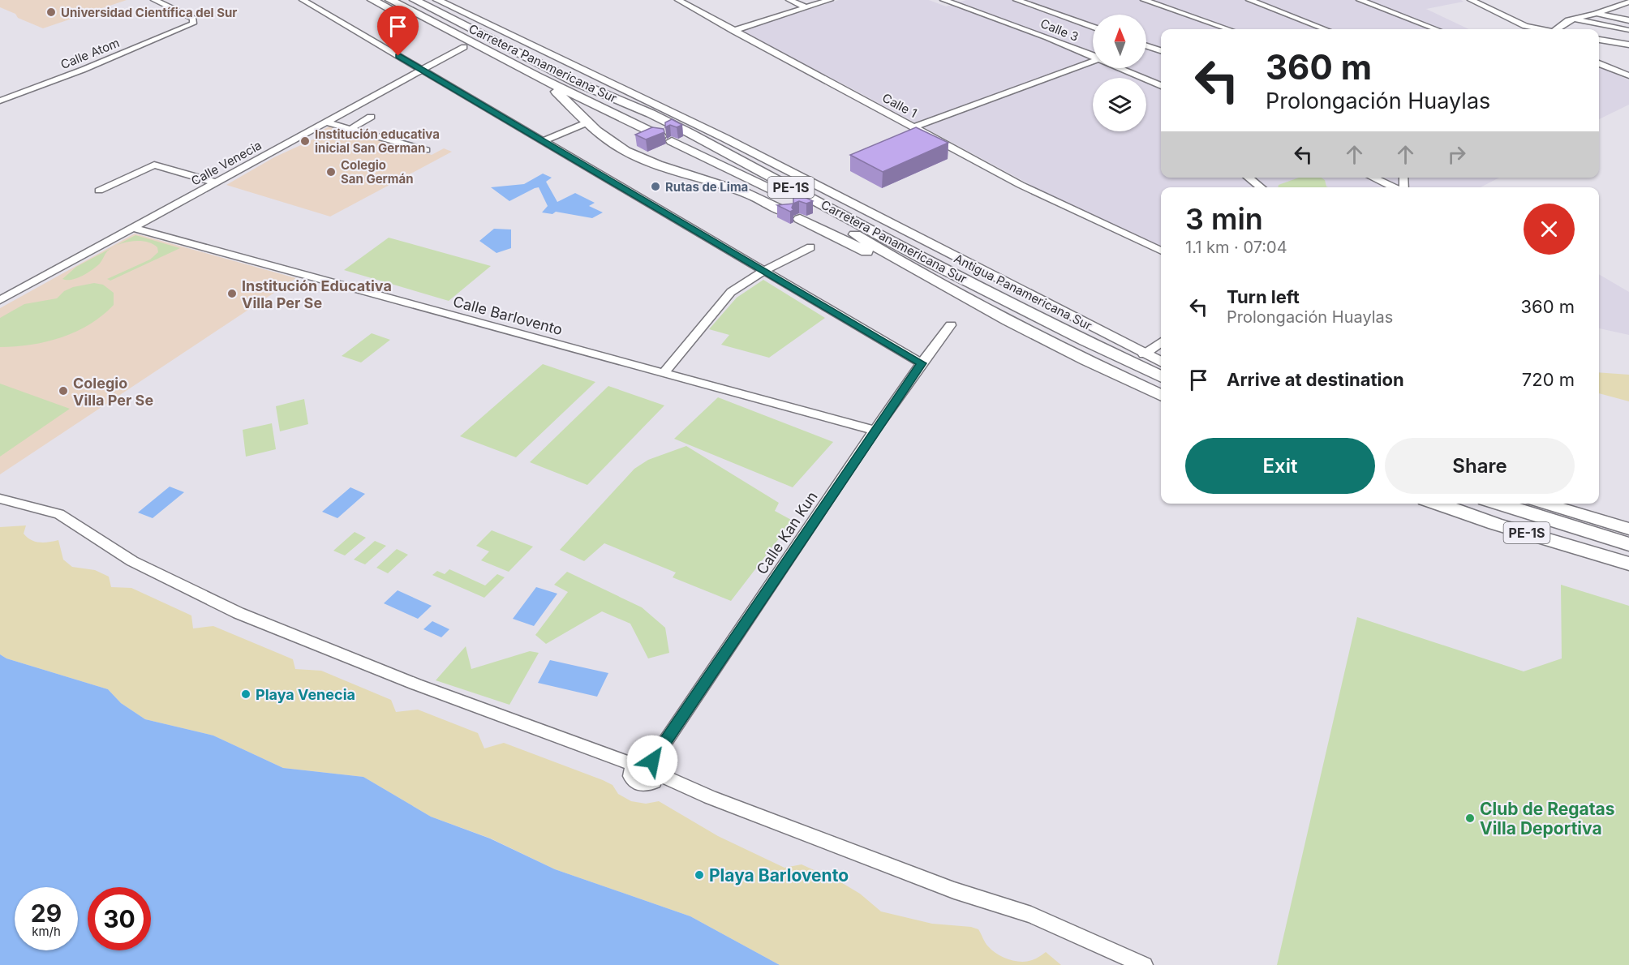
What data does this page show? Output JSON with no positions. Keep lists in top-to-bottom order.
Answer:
{
  "streets": {
    "highway": ["Carretera Panamericana Sur", "PE-1S"],
    "main road": ["Antigua Panamericana Sur"],
    "street": [
      "Calle 3",
      "Calle Atom",
      "Calle 1",
      "Calle Venecia",
      "Calle Barlovento",
      "Calle Kan Kun"
    ]
  },
  "crossings": [
    ["Calle Venecia", "Calle Barlovento"],
    ["Calle Barlovento", "Calle Kan Kun"]
  ],
  "places": [
    "Universidad Científica del Sur",
    "Institución educativa inicial San German",
    "Colegio San Germán",
    "Rutas de Lima",
    "Institución Educativa Villa Per Se",
    "Colegio Villa Per Se",
    "Playa Venecia",
    "Club de Regatas Villa Deportiva",
    "Playa Barlovento"
  ],
  "north": "top",
  "page": {
    "turn": ["360 m", "Prolongación Huaylas"],
    "heading": ["3 min", "1.1 km · 07:04"],
    "list": [
      {
        "name": "Turn left",
        "note": "Prolongación Huaylas",
        "value": "360 m"
      },
      {
        "name": "Arrive at destination",
        "value": "720 m"
      }
    ],
    "buttons": ["Exit", "Share"],
    "speed": "29 km/h",
    "limit": "30"
  }
}
